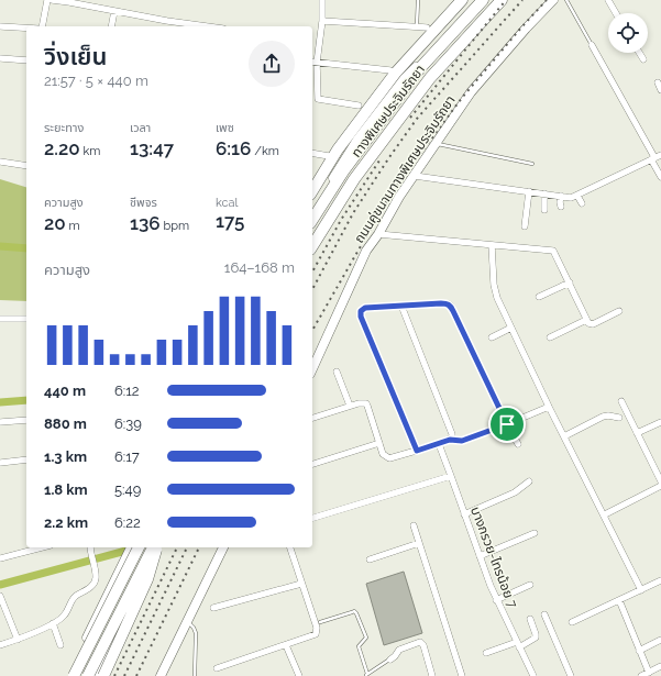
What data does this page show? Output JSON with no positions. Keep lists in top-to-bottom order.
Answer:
{
  "streets": {
    "highway": ["ทางพิเศษประจิมรัถยา"],
    "main road": ["ถนนคู่ขนานทางพิเศษประจิมรัถยา"],
    "street": ["บางกรวย-ไทรน้อย 7"]
  },
  "page": {
    "heading": ["วิ่งเย็น", "21:57 · 5 × 440 m"],
    "stats": [
      ["ระยะทาง", "2.20 km"],
      ["เวลา", "13:47"],
      ["เพซ", "6:16 /km"],
      ["ความสูง", "20 m"],
      ["ชีพจร", "136 bpm"],
      ["kcal", "175"]
    ],
    "chart": ["ความสูง", "164–168 m"],
    "list": [
      {
        "name": "440 m",
        "note": "6:12"
      },
      {
        "name": "880 m",
        "note": "6:39"
      },
      {
        "name": "1.3 km",
        "note": "6:17"
      },
      {
        "name": "1.8 km",
        "note": "5:49"
      },
      {
        "name": "2.2 km",
        "note": "6:22"
      }
    ]
  }
}
